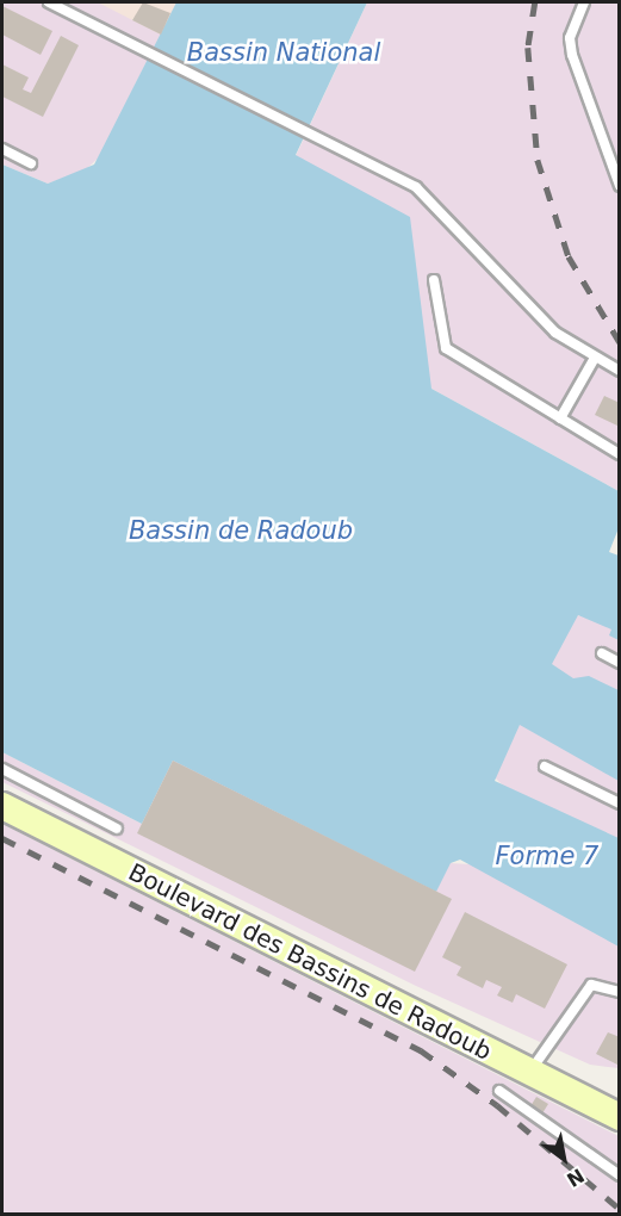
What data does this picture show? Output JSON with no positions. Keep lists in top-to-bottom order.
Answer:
{
  "streets": {
    "street": ["Boulevard des Bassins de Radoub"]
  },
  "water": ["Bassin National", "Bassin de Radoub", "Forme 7"],
  "north": "bottom right"
}
